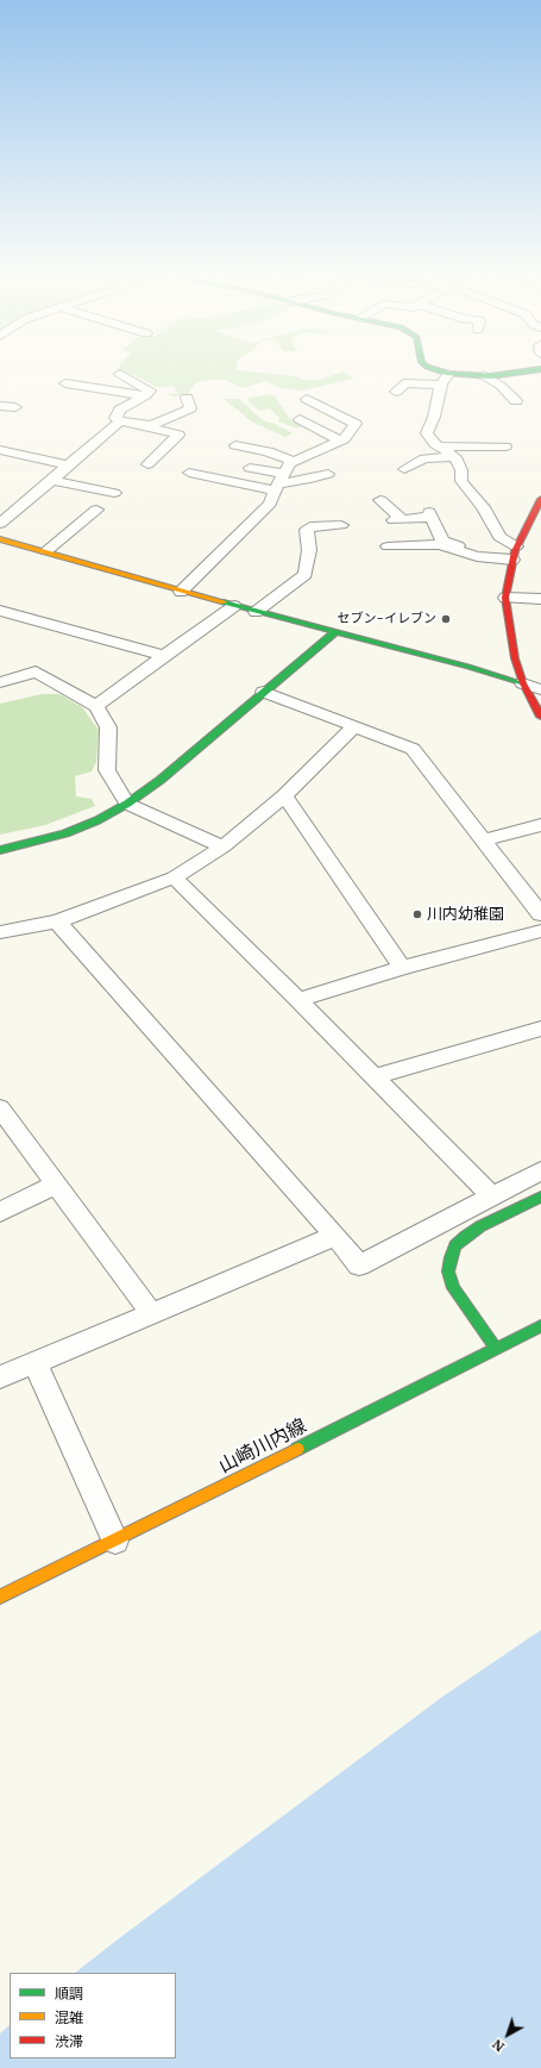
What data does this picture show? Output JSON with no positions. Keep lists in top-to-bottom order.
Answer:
{
  "streets": {
    "street": ["山崎川内線"]
  },
  "places": ["セブン-イレブン", "川内幼稚園"],
  "legend": ["順調", "混雑", "渋滞"],
  "north": "bottom left"
}
